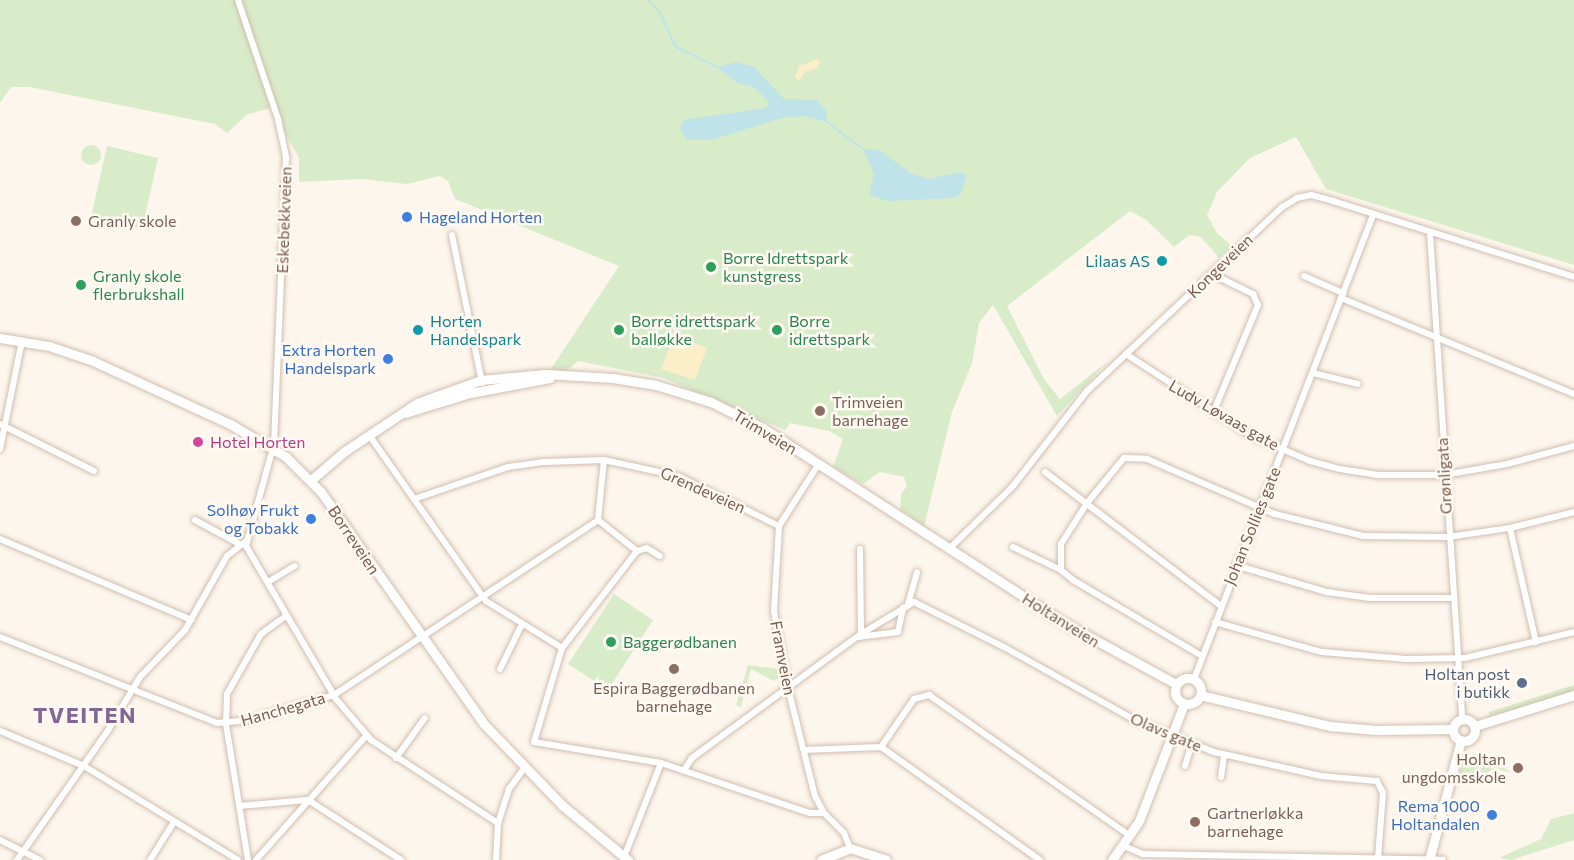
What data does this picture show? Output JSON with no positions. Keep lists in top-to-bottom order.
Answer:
{
  "streets": {
    "main road": ["Trimveien", "Borreveien", "Holtanveien"],
    "street": [
      "Eskebekkveien",
      "Kongeveien",
      "Ludv Løvaas gate",
      "Grønligata",
      "Grendeveien",
      "Johan Sollies gate",
      "Framveien",
      "Hanchegata",
      "Olavs gate"
    ]
  },
  "crossings": [
    ["Eskebekkveien", "Borreveien"],
    ["Kongeveien", "Ludv Løvaas gate"],
    ["Kongeveien", "Trimveien"],
    ["Kongeveien", "Grønligata"],
    ["Kongeveien", "Johan Sollies gate"],
    ["Kongeveien", "Holtanveien"],
    ["Ludv Løvaas gate", "Grønligata"],
    ["Ludv Løvaas gate", "Johan Sollies gate"],
    ["Trimveien", "Borreveien"],
    ["Trimveien", "Holtanveien"],
    ["Trimveien", "Framveien"],
    ["Grendeveien", "Framveien"],
    ["Johan Sollies gate", "Holtanveien"],
    ["Borreveien", "Hanchegata"]
  ],
  "districts": ["TVEITEN"],
  "places": [
    "Hageland Horten",
    "Granly skole",
    "Lilaas AS",
    "Borre Idrettspark kunstgress",
    "Granly skole flerbrukshall",
    "Horten Handelspark",
    "Borre idrettspark balløkke",
    "Borre idrettspark",
    "Extra Horten Handelspark",
    "Trimveien barnehage",
    "Hotel Horten",
    "Solhøy Frukt og Tobakk",
    "Baggerødbanen",
    "Espira Baggerødbanen barnehage",
    "Holtan post i butikk",
    "Holtan ungdomsskole",
    "Rema 1000 Holtandalen",
    "Gartnerløkka barnehage"
  ]
}
